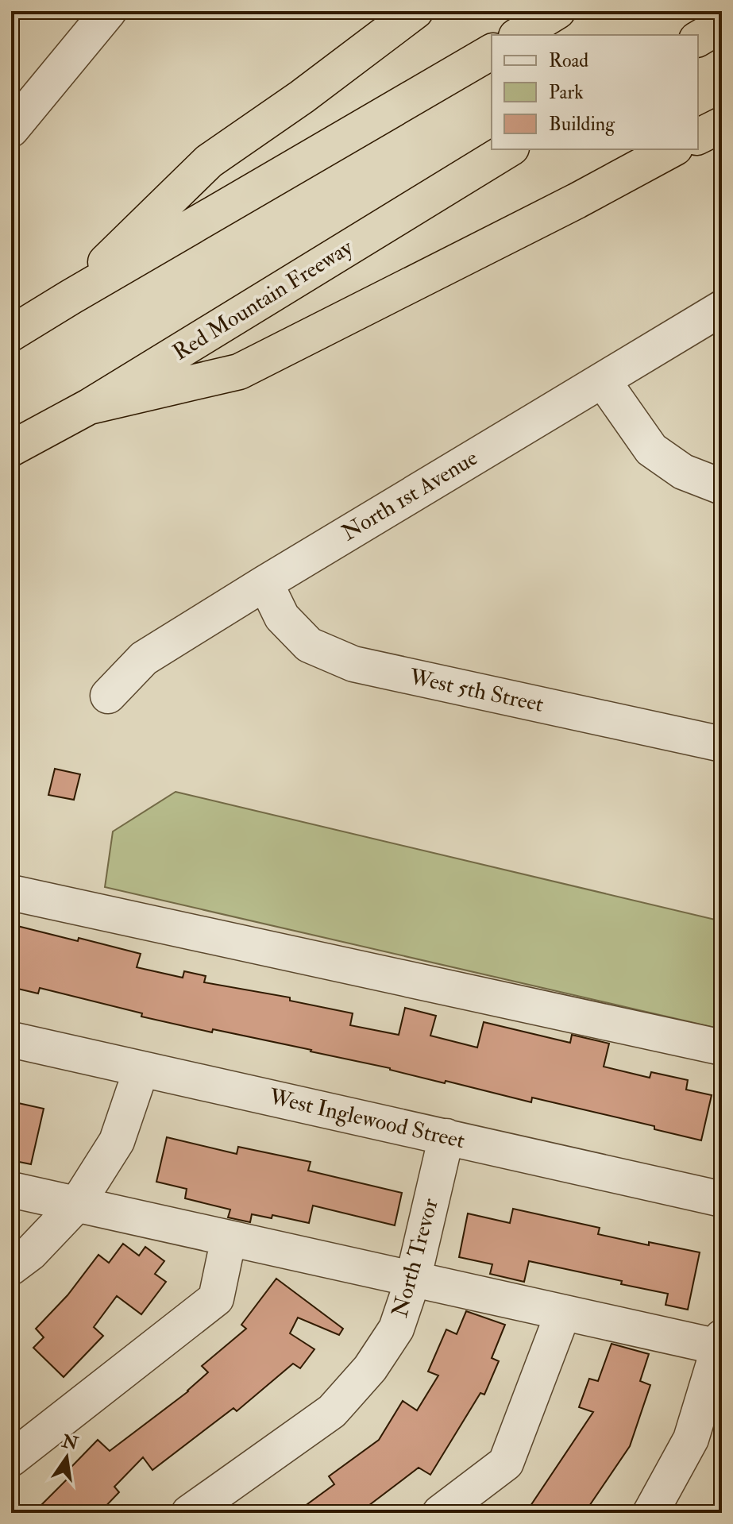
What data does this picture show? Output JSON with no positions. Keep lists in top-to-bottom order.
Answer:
{
  "streets": {
    "highway": ["Red Mountain Freeway"],
    "street": [
      "North 1st Avenue",
      "West 5th Street",
      "West Inglewood Street",
      "North Trevor"
    ]
  },
  "crossings": [
    ["North 1st Avenue", "West 5th Street"],
    ["West Inglewood Street", "North Trevor"]
  ],
  "legend": ["Road", "Park", "Building"],
  "north": "top"
}
